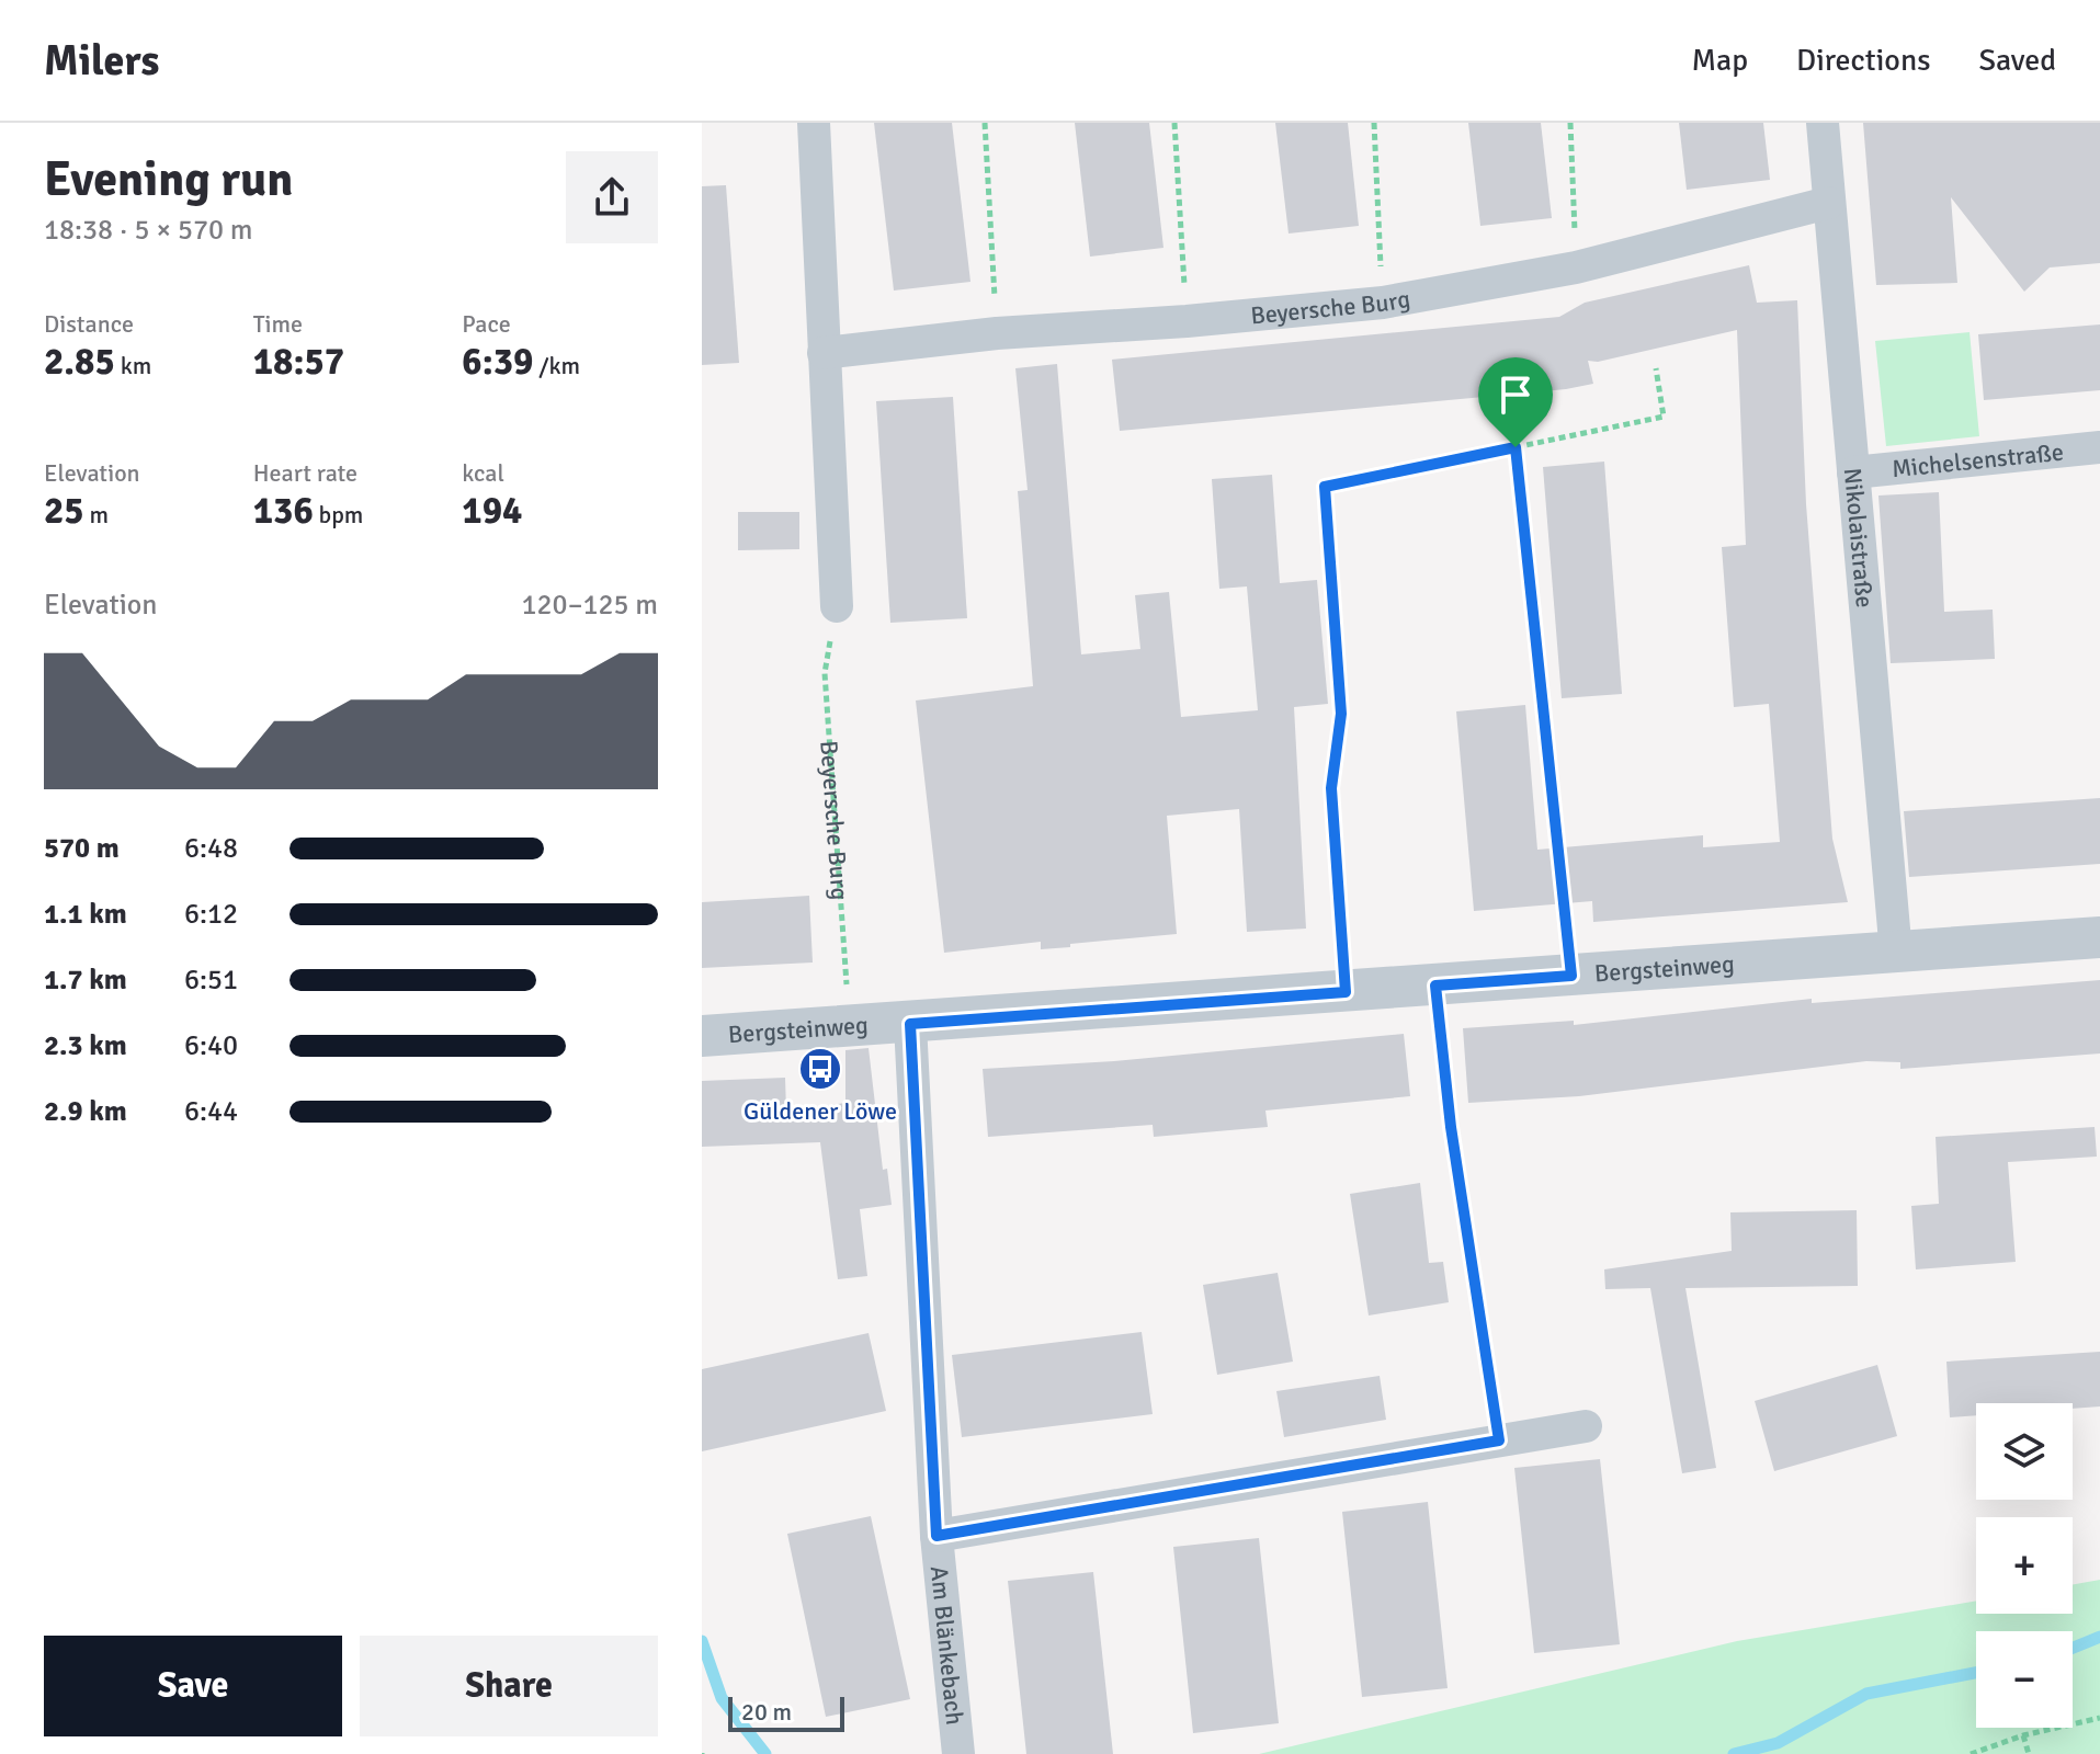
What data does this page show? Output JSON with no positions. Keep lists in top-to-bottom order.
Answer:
{
  "streets": {
    "street": [
      "Beyersche Burg",
      "Michelsenstraße",
      "Nikolaistraße",
      "Bergsteinweg",
      "Am Blänkebach"
    ]
  },
  "crossings": [
    ["Beyersche Burg", "Nikolaistraße"],
    ["Beyersche Burg", "Bergsteinweg"],
    ["Michelsenstraße", "Nikolaistraße"],
    ["Nikolaistraße", "Bergsteinweg"],
    ["Bergsteinweg", "Am Blänkebach"]
  ],
  "places": {
    "bus stop": ["Güldener Löwe"]
  },
  "scale_bar": "20 m",
  "page": {
    "header": "Milers",
    "nav": ["Map", "Directions", "Saved"],
    "heading": ["Evening run", "18:38 · 5 × 570 m"],
    "stats": [
      ["Distance", "2.85 km"],
      ["Time", "18:57"],
      ["Pace", "6:39 /km"],
      ["Elevation", "25 m"],
      ["Heart rate", "136 bpm"],
      ["kcal", "194"]
    ],
    "chart": ["Elevation", "120–125 m"],
    "list": [
      {
        "name": "570 m",
        "note": "6:48"
      },
      {
        "name": "1.1 km",
        "note": "6:12"
      },
      {
        "name": "1.7 km",
        "note": "6:51"
      },
      {
        "name": "2.3 km",
        "note": "6:40"
      },
      {
        "name": "2.9 km",
        "note": "6:44"
      }
    ],
    "map_buttons": ["+", "−"],
    "buttons": ["Save", "Share"],
    "scale": "20 m"
  }
}
